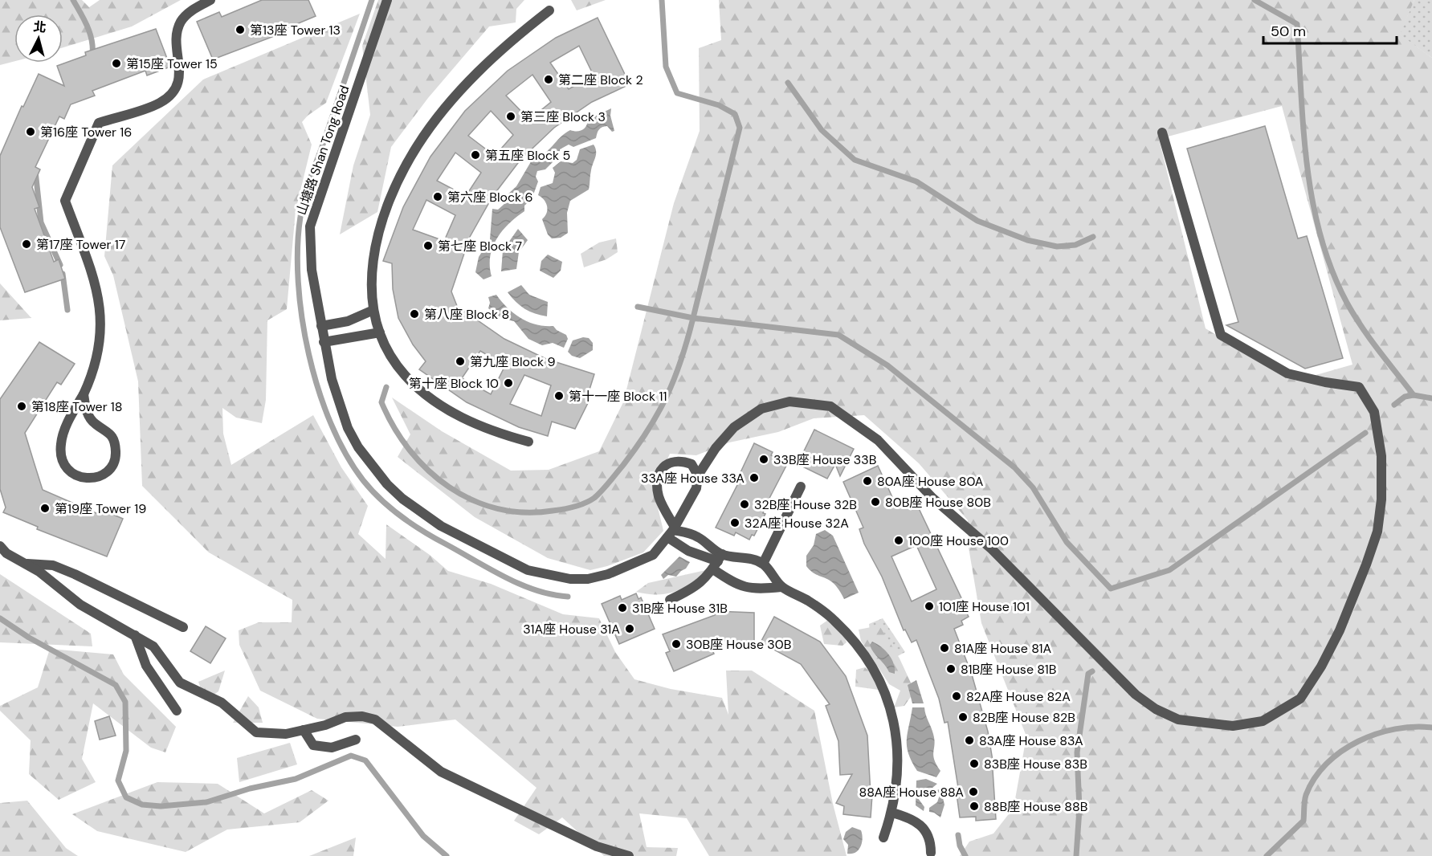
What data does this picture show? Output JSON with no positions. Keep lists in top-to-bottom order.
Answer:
{
  "streets": {
    "street": ["山塘路 Shan Tong Road"]
  },
  "places": [
    "第13座 Tower 13",
    "第15座 Tower 15",
    "第二座 Block 2",
    "第三座 Block 3",
    "第16座 Tower 16",
    "第五座 Block 5",
    "第六座 Block 6",
    "第17座 Tower 17",
    "第七座 Block 7",
    "第八座 Block 8",
    "第九座 Block 9",
    "第十座 Block 10",
    "第十一座 Block 11",
    "第18座 Tower 18",
    "33B座 House 33B",
    "33A座 House 33A",
    "80A座 House 80A",
    "80B座 House 80B",
    "32B座 House 32B",
    "第19座 Tower 19",
    "32A座 House 32A",
    "100座 House 100",
    "101座 House 101",
    "31B座 House 31B",
    "31A座 House 31A",
    "30B座 House 30B",
    "81A座 House 81A",
    "81B座 House 81B",
    "82A座 House 82A",
    "82B座 House 82B",
    "83A座 House 83A",
    "83B座 House 83B",
    "88A座 House 88A",
    "88B座 House 88B"
  ],
  "scale_bar": "50 m",
  "north": "top"
}
